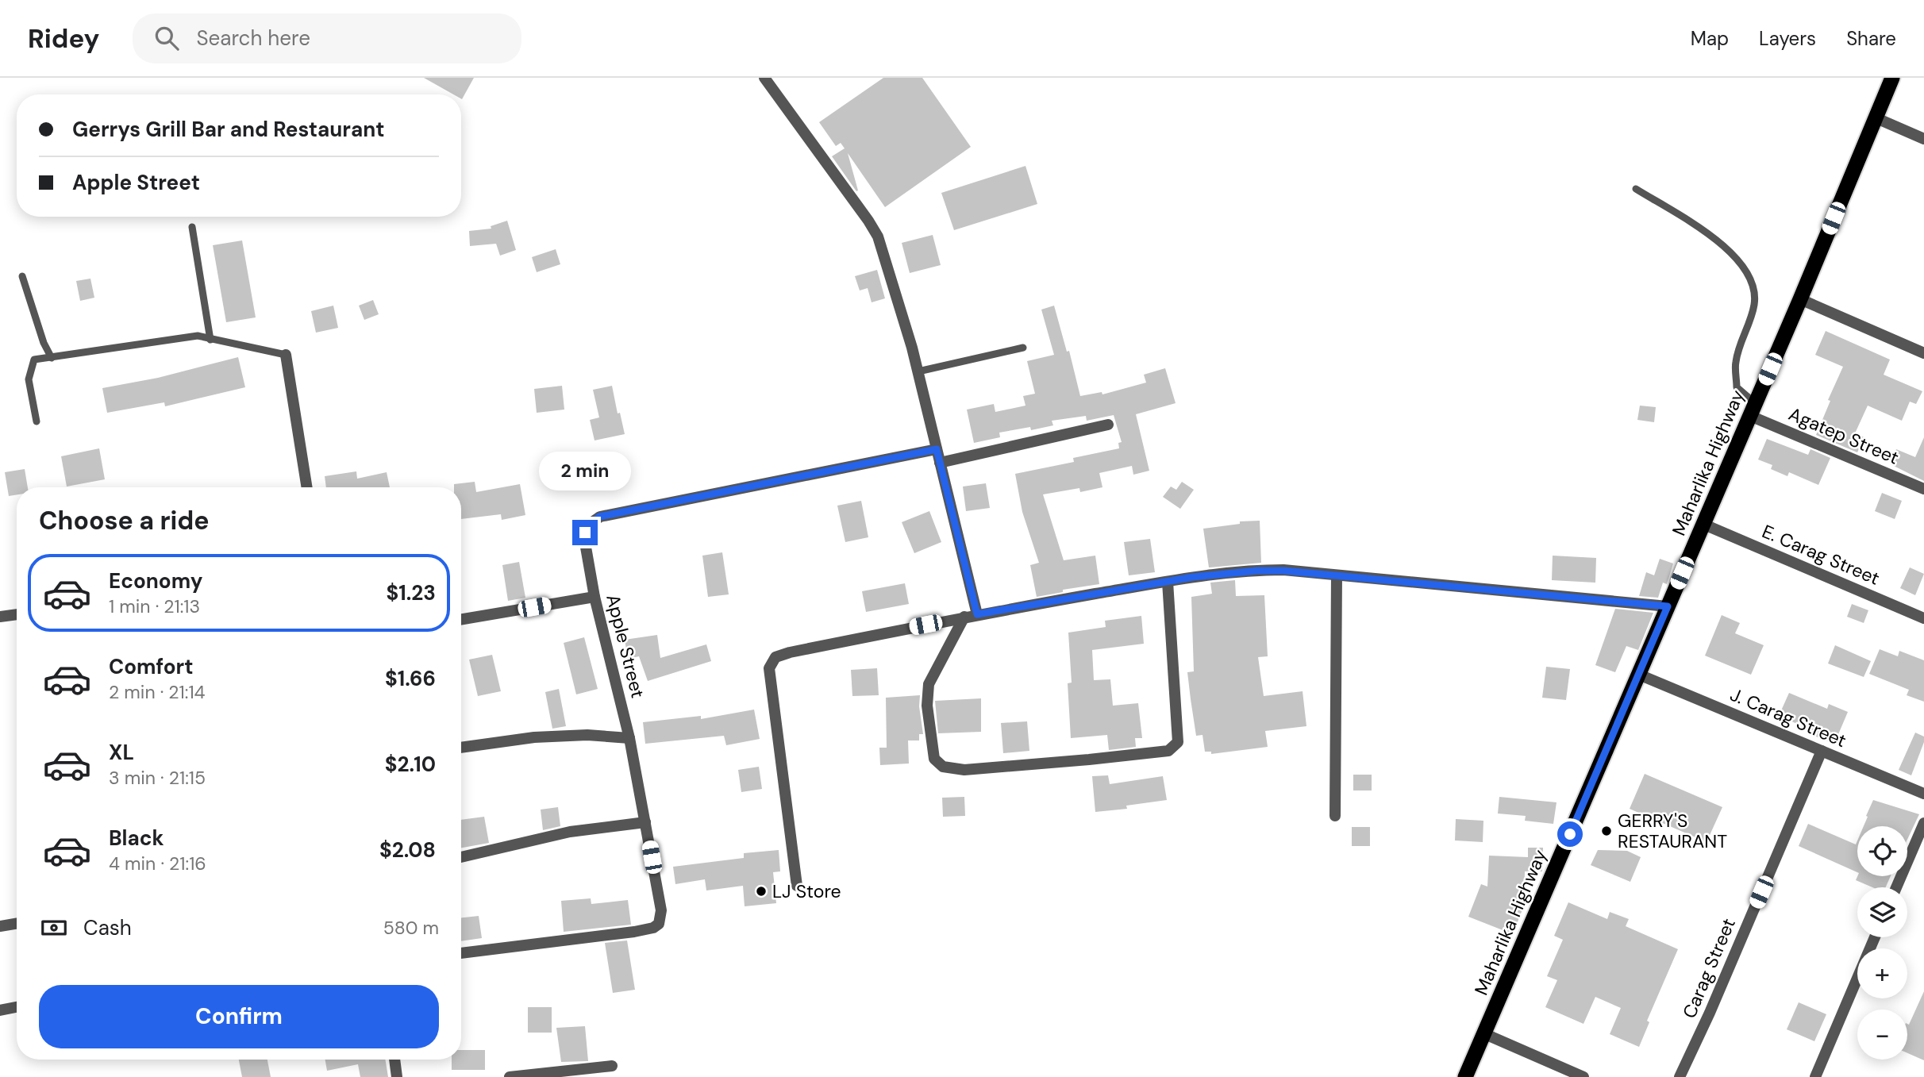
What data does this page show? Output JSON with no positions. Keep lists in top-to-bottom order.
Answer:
{
  "streets": {
    "highway": ["Maharlika Highway"],
    "street": [
      "Agatep Street",
      "E. Carag Street",
      "Apple Street",
      "J. Carag Street",
      "Carag Street"
    ]
  },
  "crossings": [
    ["Agatep Street", "Maharlika Highway"],
    ["Maharlika Highway", "E. Carag Street"],
    ["Maharlika Highway", "J. Carag Street"],
    ["J. Carag Street", "Carag Street"]
  ],
  "places": ["GERRY'S RESTAURANT", "LJ Store"],
  "page": {
    "header": "Ridey",
    "search": "Search here",
    "nav": ["Map", "Layers", "Share"],
    "banner": ["Gerrys Grill Bar and Restaurant", "Apple Street"],
    "bubble": "2 min",
    "heading": "Choose a ride",
    "list": [
      {
        "name": "Economy",
        "note": "1 min · 21:13",
        "value": "$1.23"
      },
      {
        "name": "Comfort",
        "note": "2 min · 21:14",
        "value": "$1.66"
      },
      {
        "name": "XL",
        "note": "3 min · 21:15",
        "value": "$2.10"
      },
      {
        "name": "Black",
        "note": "4 min · 21:16",
        "value": "$2.08"
      }
    ],
    "map_buttons": ["+", "−"],
    "pay": ["Cash", "580 m"],
    "buttons": "Confirm"
  }
}
